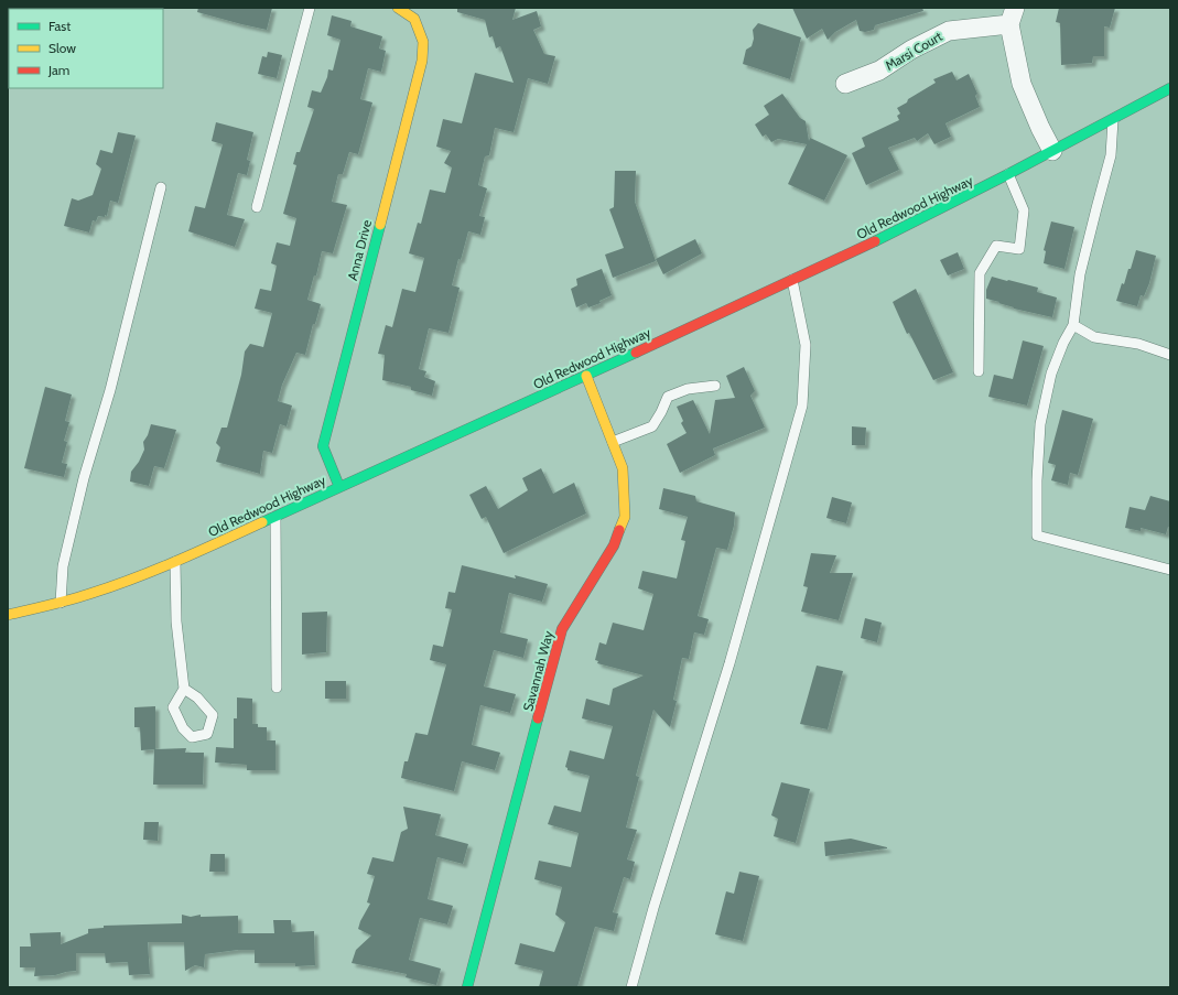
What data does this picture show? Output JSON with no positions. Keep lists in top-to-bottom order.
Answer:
{
  "streets": {
    "main road": ["Old Redwood Highway", "Anna Drive", "Savannah Way"],
    "street": ["Marsi Court"]
  },
  "crossings": [
    ["Old Redwood Highway", "Anna Drive"],
    ["Old Redwood Highway", "Savannah Way"]
  ],
  "legend": ["Fast", "Slow", "Jam"]
}
